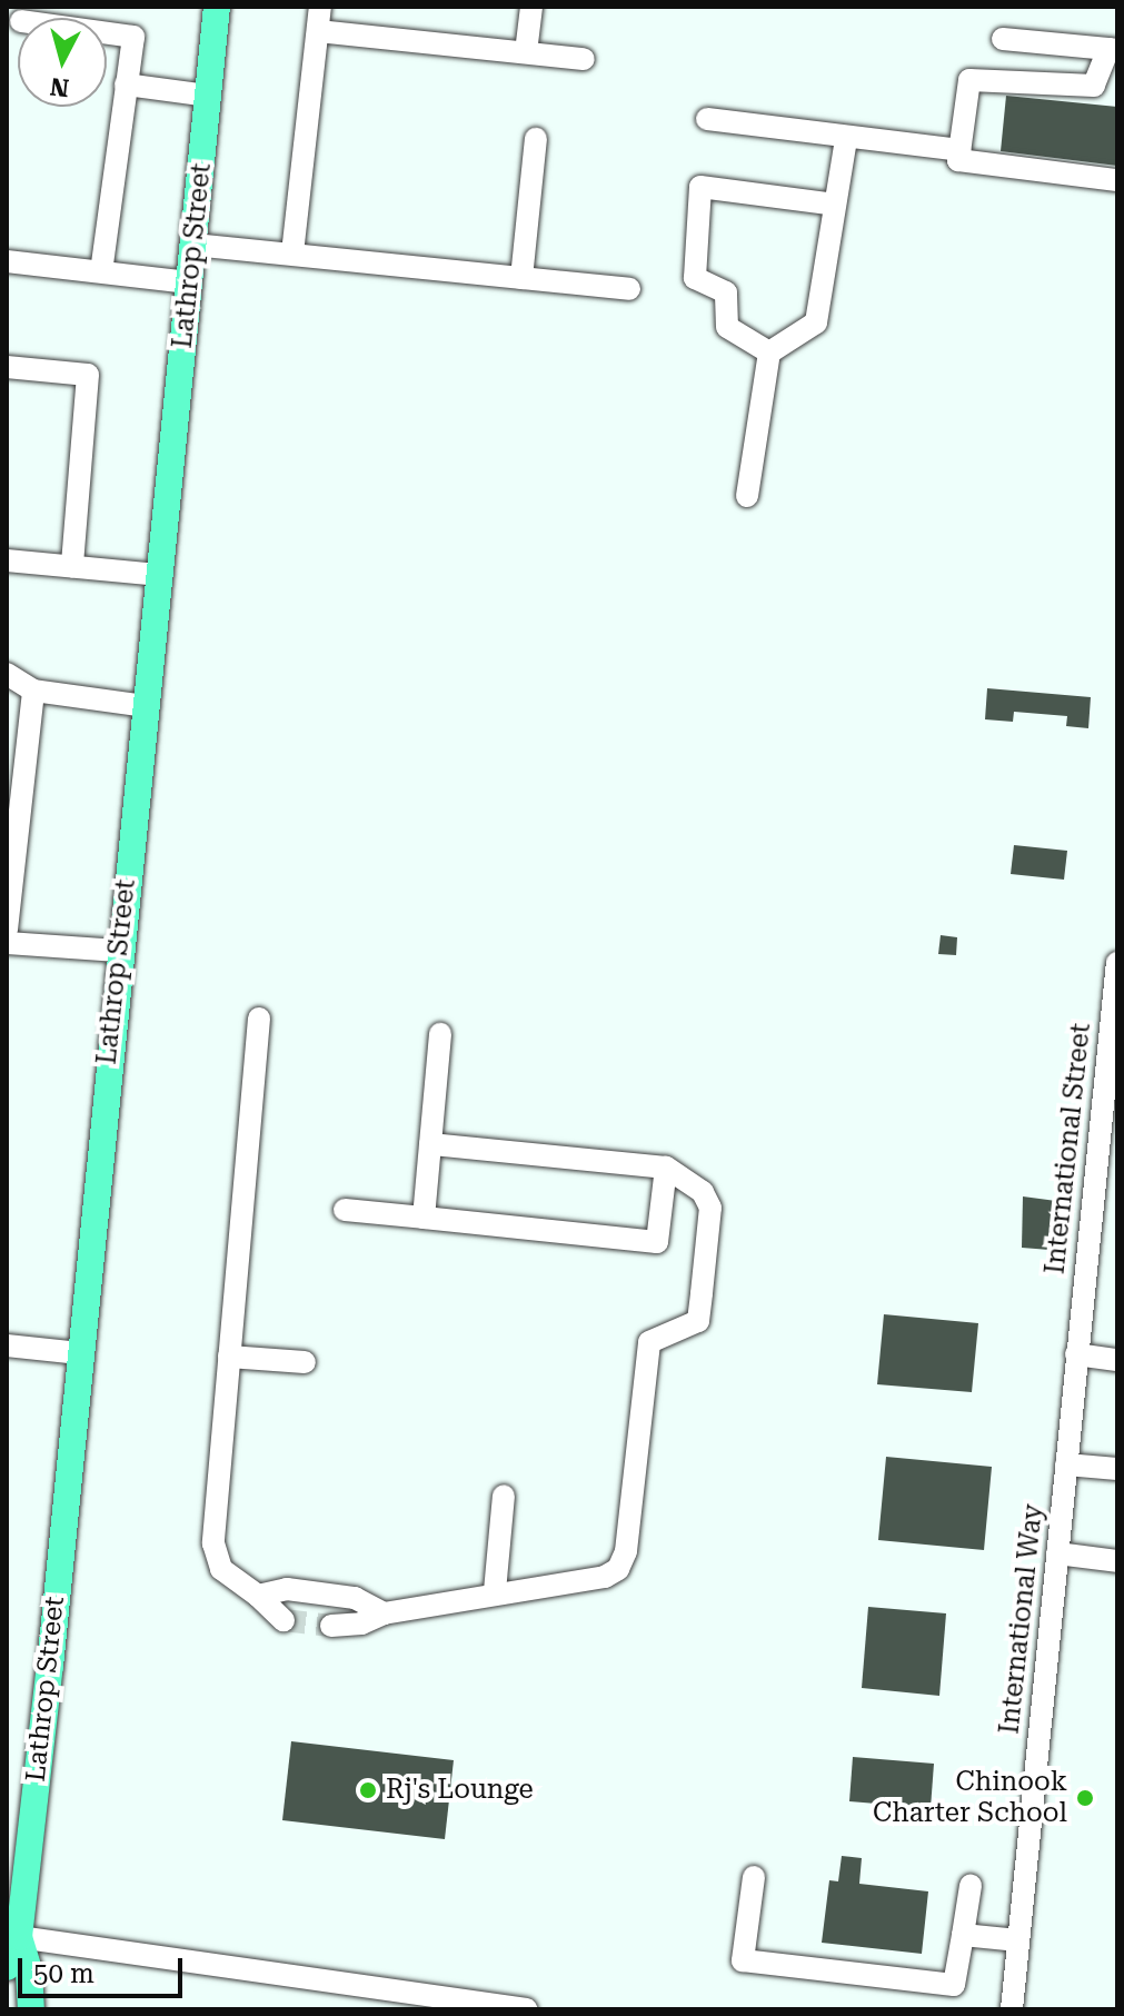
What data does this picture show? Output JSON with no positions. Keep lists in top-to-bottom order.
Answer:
{
  "streets": {
    "main road": ["Lathrop Street"],
    "street": ["International Street", "International Way"]
  },
  "crossings": [
    ["International Street", "International Way"]
  ],
  "places": ["Rj's Lounge", "Chinook Charter School"],
  "scale_bar": "50 m",
  "north": "bottom"
}
